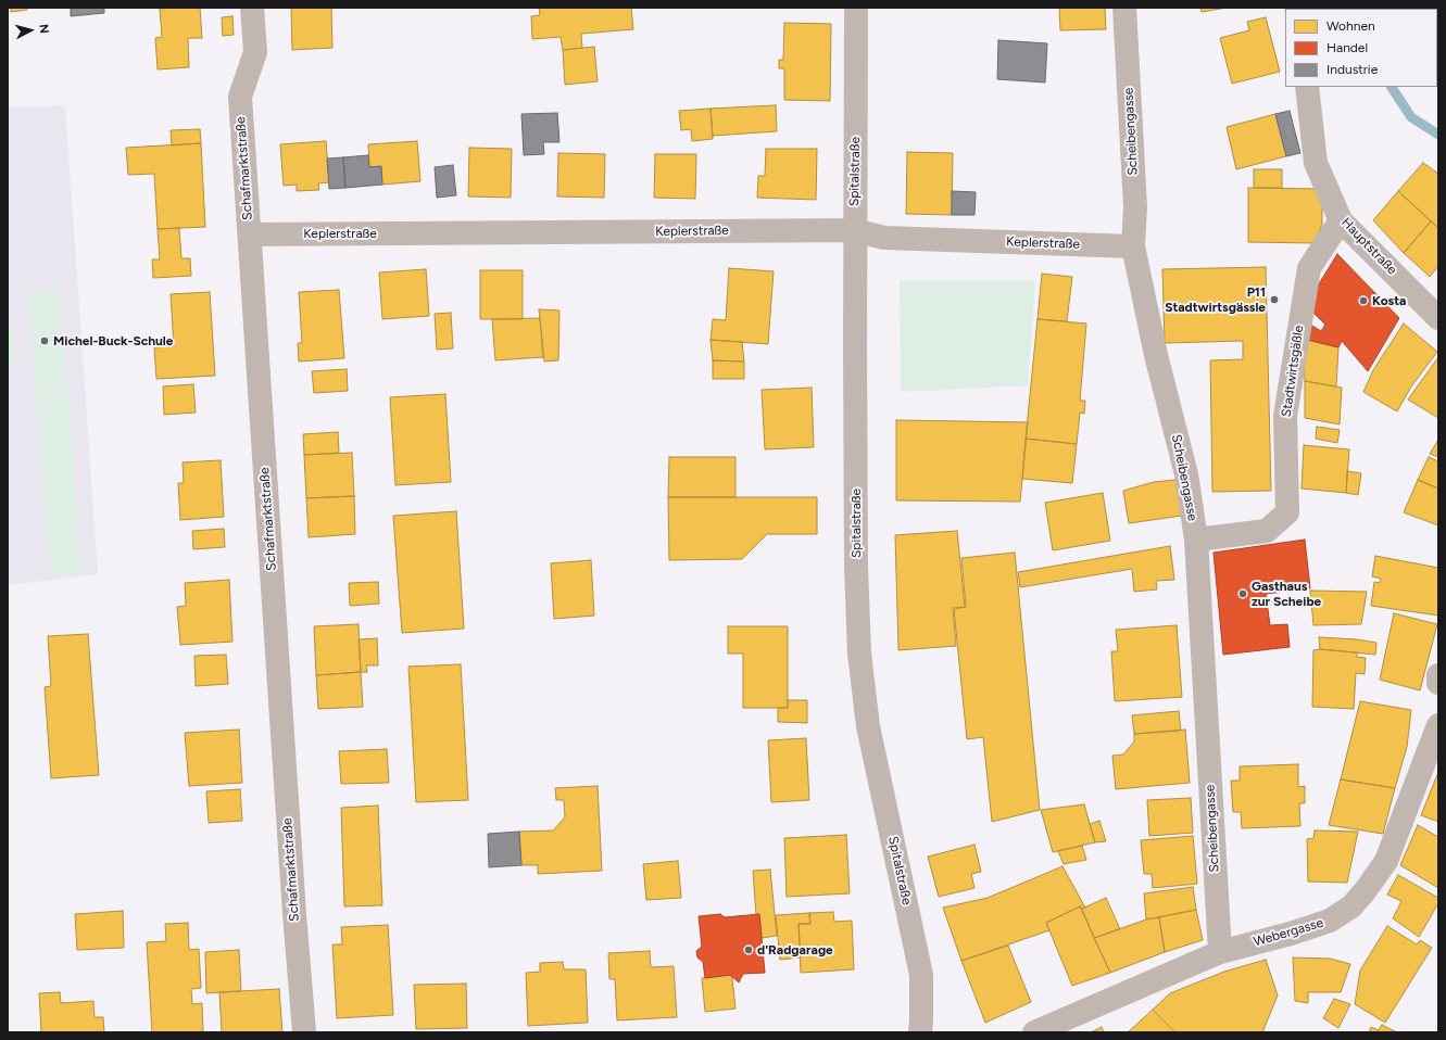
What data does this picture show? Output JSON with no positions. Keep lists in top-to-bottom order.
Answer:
{
  "streets": {
    "street": [
      "Scheibengasse",
      "Schafmarktstraße",
      "Spitalstraße",
      "Keplerstraße",
      "Hauptstraße",
      "Stadtwirtsgäßle",
      "Webergasse"
    ]
  },
  "crossings": [
    ["Scheibengasse", "Keplerstraße"],
    ["Scheibengasse", "Stadtwirtsgäßle"],
    ["Scheibengasse", "Webergasse"],
    ["Schafmarktstraße", "Keplerstraße"],
    ["Spitalstraße", "Keplerstraße"],
    ["Hauptstraße", "Stadtwirtsgäßle"]
  ],
  "places": [
    "P11 Stadtwirtsgässle",
    "Kosta",
    "Michel-Buck-Schule",
    "Gasthaus zur Scheibe",
    "d'Radgarage"
  ],
  "legend": ["Wohnen", "Handel", "Industrie"],
  "north": "right"
}
